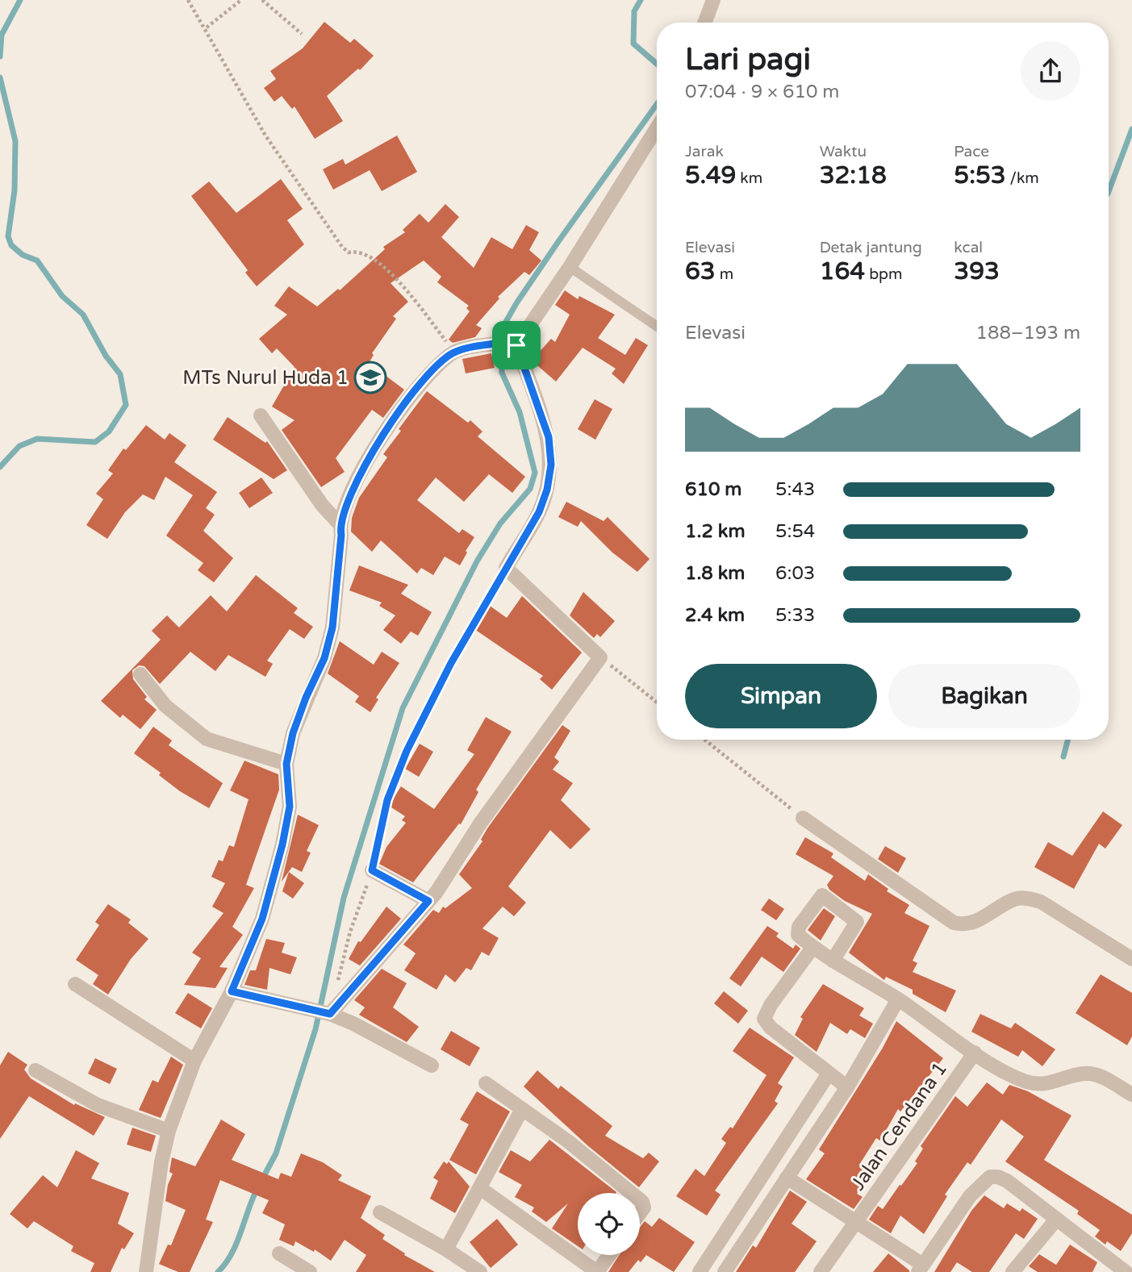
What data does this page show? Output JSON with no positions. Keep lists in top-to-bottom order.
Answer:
{
  "streets": {
    "street": ["Jalan Cendana 1"]
  },
  "places": {
    "school or university": ["MTs Nurul Huda 1"]
  },
  "page": {
    "heading": ["Lari pagi", "07:04 · 9 × 610 m"],
    "stats": [
      ["Jarak", "5.49 km"],
      ["Waktu", "32:18"],
      ["Pace", "5:53 /km"],
      ["Elevasi", "63 m"],
      ["Detak jantung", "164 bpm"],
      ["kcal", "393"]
    ],
    "chart": ["Elevasi", "188–193 m"],
    "list": [
      {
        "name": "610 m",
        "note": "5:43"
      },
      {
        "name": "1.2 km",
        "note": "5:54"
      },
      {
        "name": "1.8 km",
        "note": "6:03"
      },
      {
        "name": "2.4 km",
        "note": "5:33"
      }
    ],
    "buttons": ["Simpan", "Bagikan"]
  }
}
